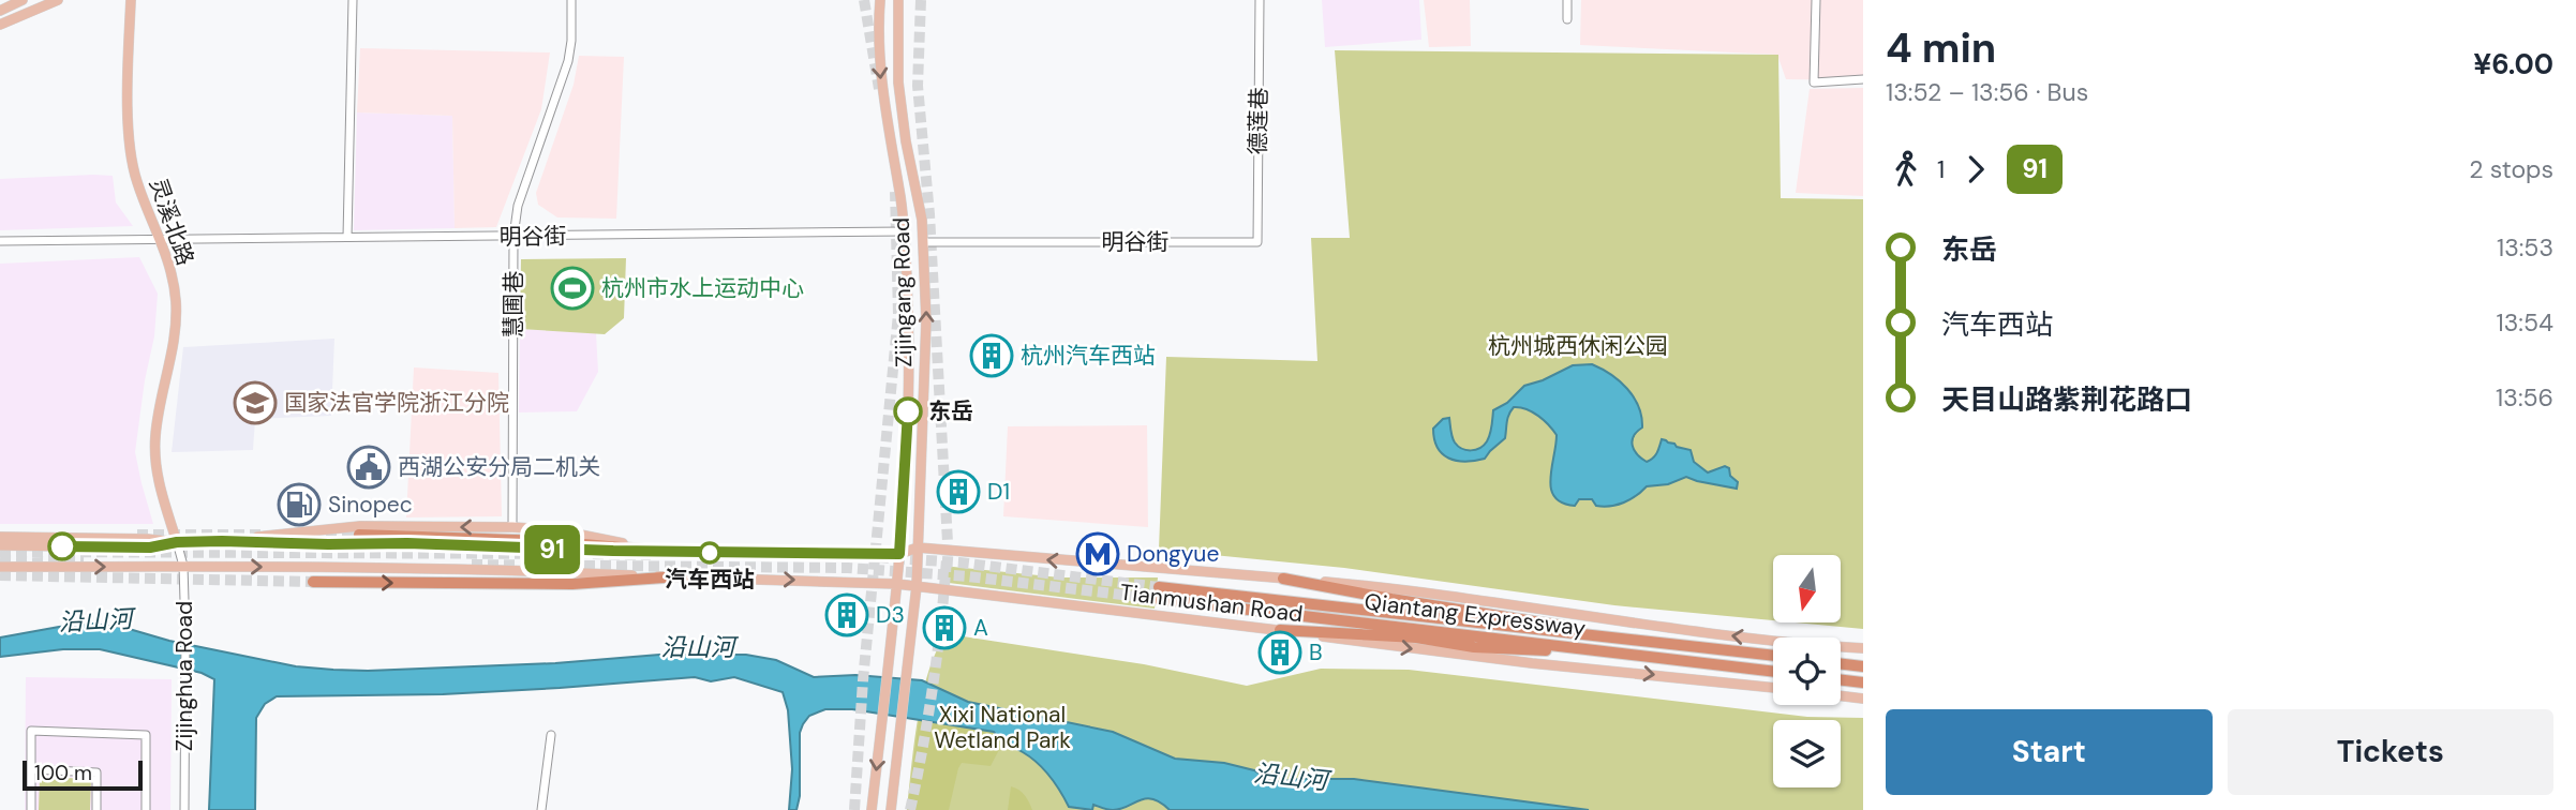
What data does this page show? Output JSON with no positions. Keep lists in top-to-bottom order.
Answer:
{
  "streets": {
    "highway": ["Qiantang Expressway"],
    "main road": ["灵溪北路", "Zijingang Road", "Tianmushan Road"],
    "street": [
      "德莲巷",
      "明谷街",
      "慧圃巷",
      "Zijinghua Road"
    ]
  },
  "crossings": [
    ["德莲巷", "明谷街"],
    ["灵溪北路", "明谷街"],
    ["灵溪北路", "Tianmushan Road"],
    ["灵溪北路", "Zijinghua Road"],
    ["明谷街", "Zijingang Road"],
    ["明谷街", "慧圃巷"],
    ["Zijingang Road", "Tianmushan Road"],
    ["慧圃巷", "Tianmushan Road"],
    ["Tianmushan Road", "Zijinghua Road"]
  ],
  "water": ["沿山河"],
  "parks": ["杭州城西休闲公园", "Xixi National Wetland Park"],
  "places": {
    "sports": ["杭州市水上运动中心"],
    "building": [
      "杭州汽车西站",
      "D1",
      "D3",
      "A",
      "B"
    ],
    "school or university": ["国家法官学院浙江分院"],
    "other": ["东岳", "汽车西站"],
    "public building": ["西湖公安分局二机关"],
    "fuel station": ["Sinopec"],
    "metro station": ["Dongyue"]
  },
  "lines": ["bus line 91"],
  "scale_bar": "100 m",
  "north": "bottom",
  "page": {
    "on_map": "91",
    "heading": ["4 min", "13:52 – 13:56 · Bus", "¥6.00"],
    "legs": ["1", "91", "2 stops"],
    "list": [
      {
        "name": "东岳",
        "value": "13:53"
      },
      {
        "name": "汽车西站",
        "value": "13:54"
      },
      {
        "name": "天目山路紫荆花路口",
        "value": "13:56"
      }
    ],
    "buttons": ["Start", "Tickets"],
    "scale": "100 m"
  }
}
